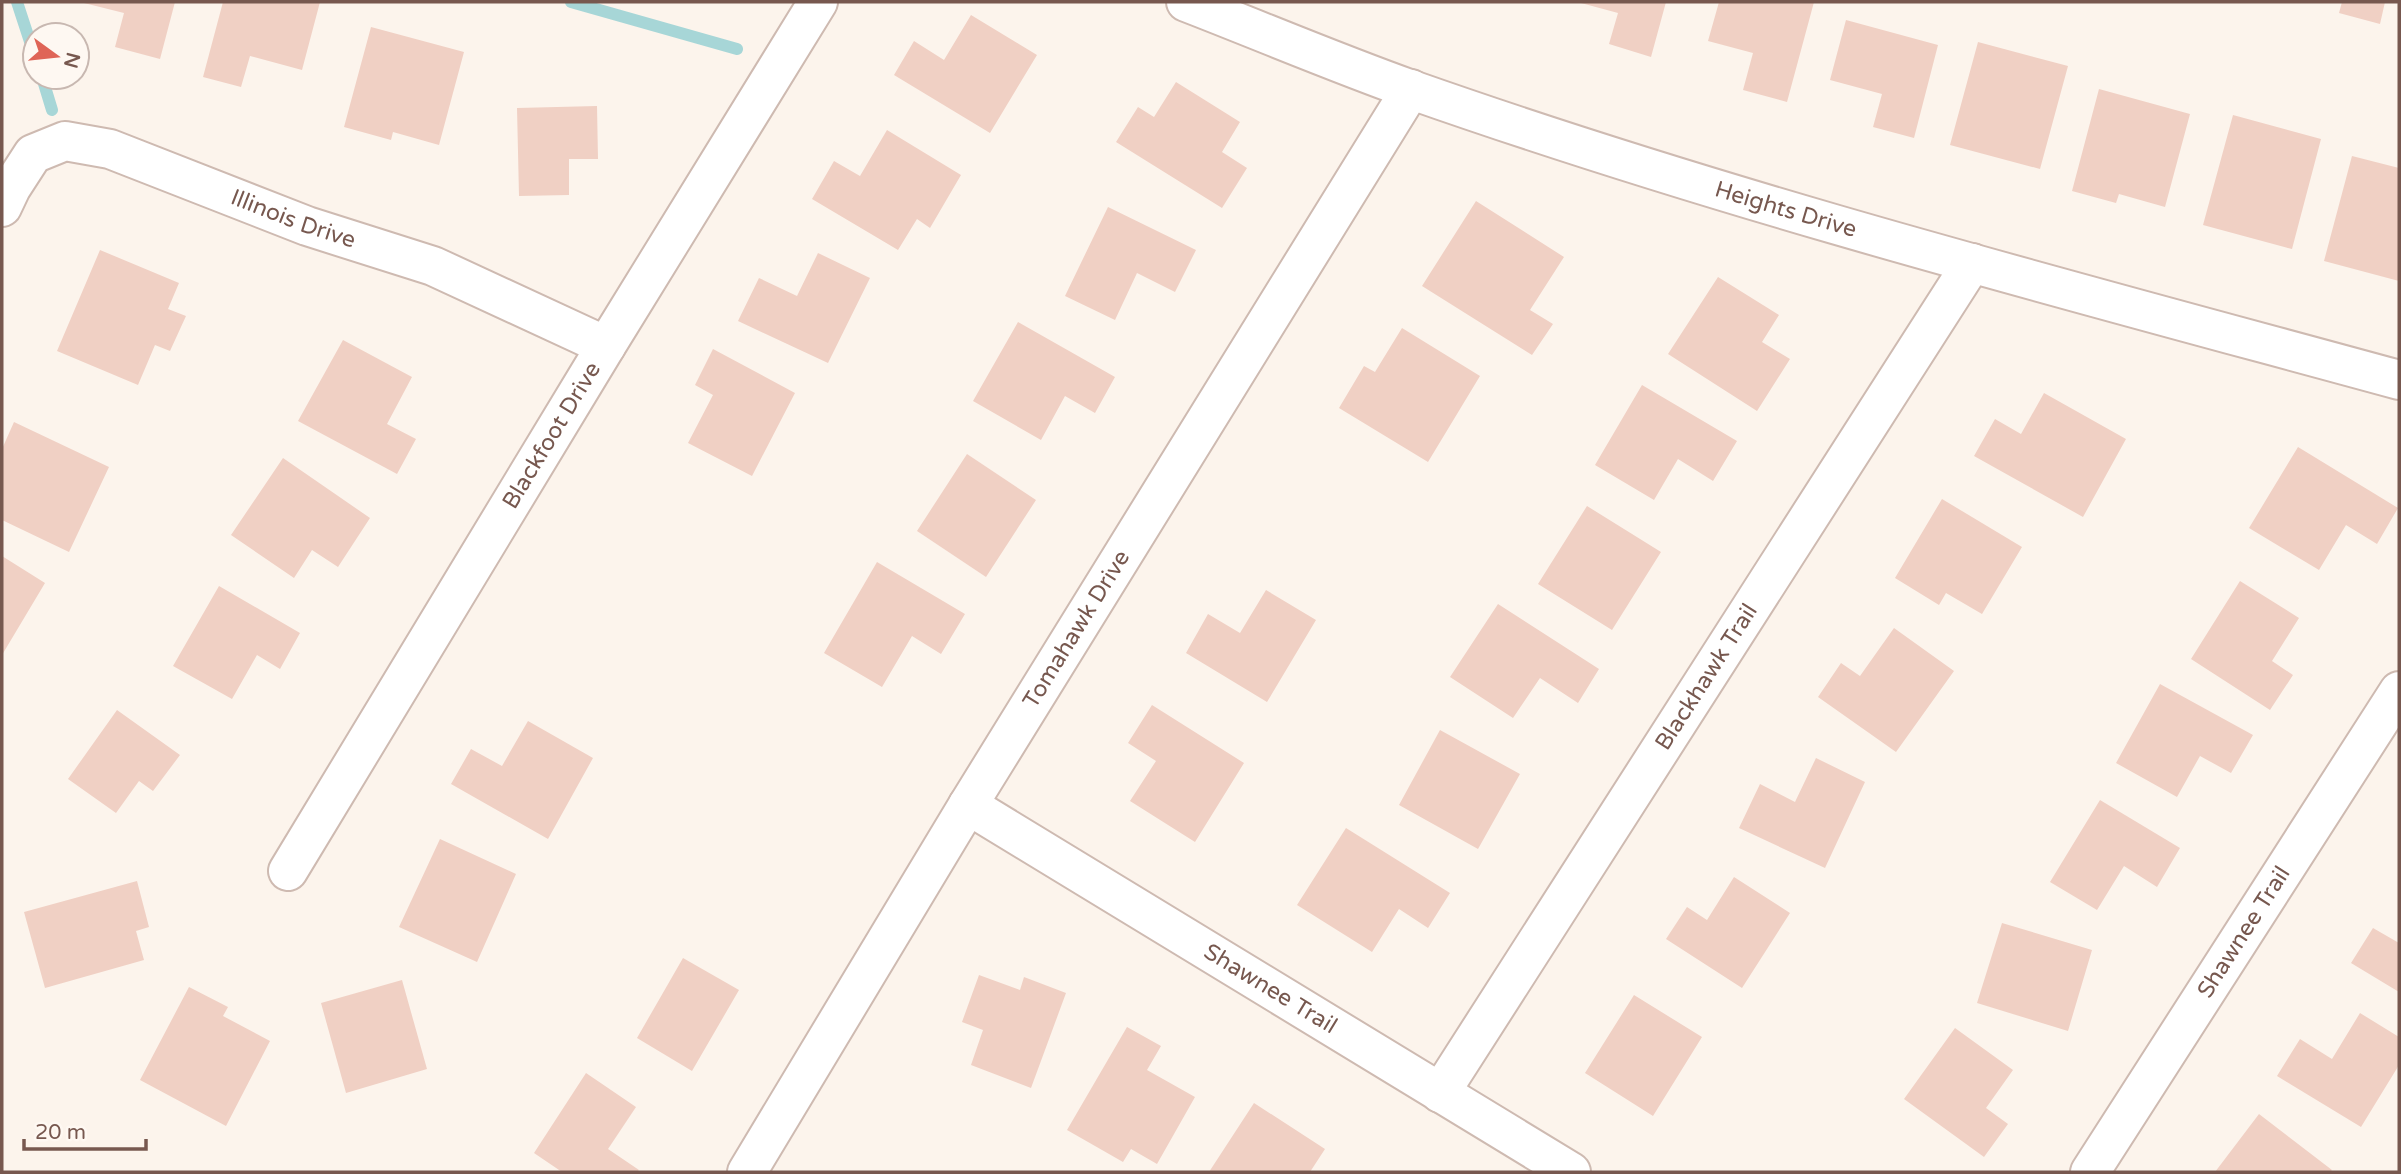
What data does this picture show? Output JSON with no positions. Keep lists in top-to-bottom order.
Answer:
{
  "streets": {
    "street": [
      "Heights Drive",
      "Illinois Drive",
      "Blackfoot Drive",
      "Tomahawk Drive",
      "Blackhawk Trail",
      "Shawnee Trail"
    ]
  },
  "crossings": [
    ["Heights Drive", "Tomahawk Drive"],
    ["Heights Drive", "Blackhawk Trail"],
    ["Illinois Drive", "Blackfoot Drive"],
    ["Tomahawk Drive", "Shawnee Trail"],
    ["Blackhawk Trail", "Shawnee Trail"]
  ],
  "scale_bar": "20 m",
  "north": "right"
}
